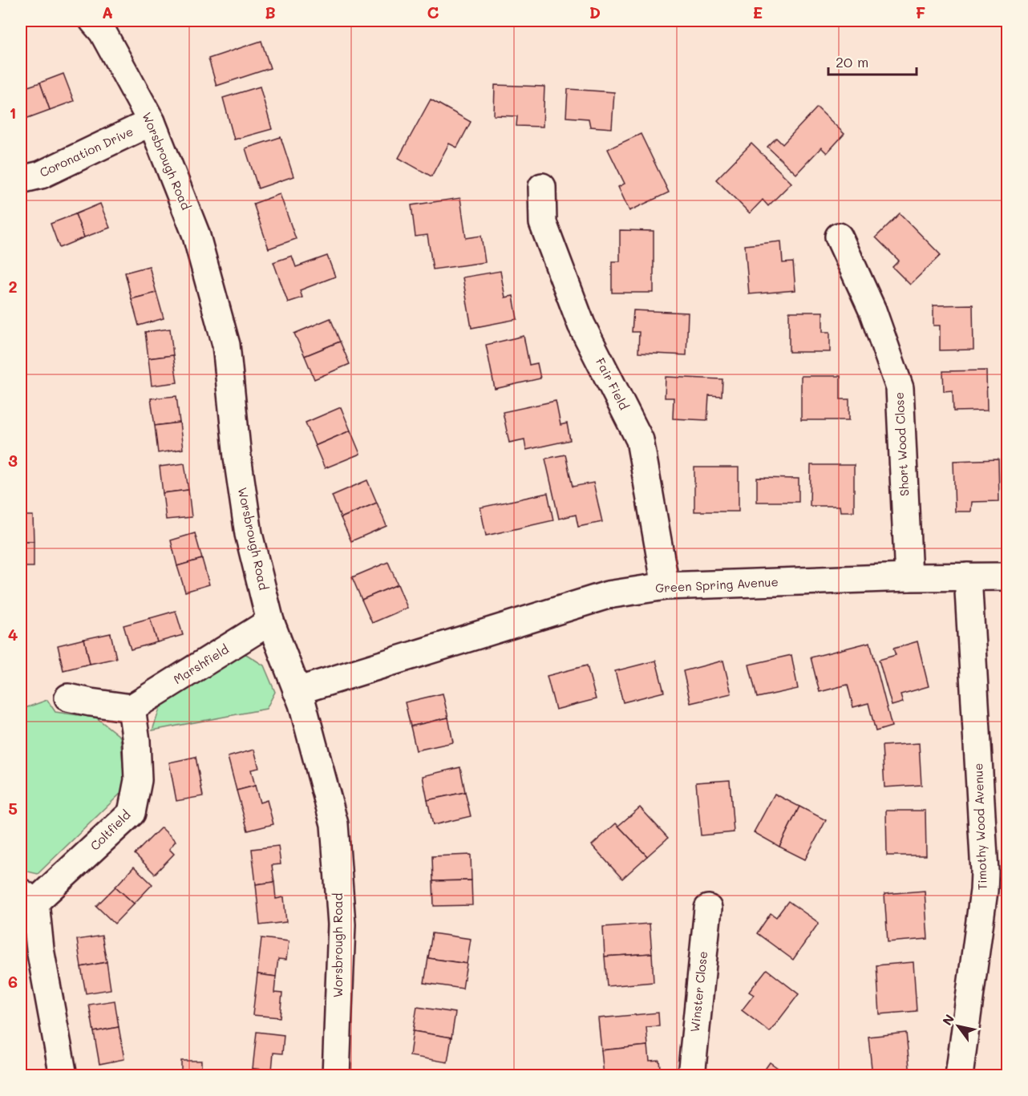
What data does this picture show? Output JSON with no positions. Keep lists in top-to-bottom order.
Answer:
{
  "streets": {
    "street": [
      "Coronation Drive",
      "Worsbrough Road",
      "Fair Field",
      "Short Wood Close",
      "Green Spring Avenue",
      "Marshfield",
      "Timothy Wood Avenue",
      "Coltfield",
      "Winster Close"
    ]
  },
  "crossings": [
    ["Coronation Drive", "Worsbrough Road"],
    ["Worsbrough Road", "Green Spring Avenue"],
    ["Worsbrough Road", "Marshfield"],
    ["Fair Field", "Green Spring Avenue"],
    ["Short Wood Close", "Green Spring Avenue"],
    ["Green Spring Avenue", "Timothy Wood Avenue"],
    ["Marshfield", "Coltfield"]
  ],
  "scale_bar": "20 m",
  "north": "top left",
  "grid": {
    "columns": [
      "A",
      "B",
      "C",
      "D",
      "E",
      "F"
    ],
    "rows": [
      "1",
      "2",
      "3",
      "4",
      "5",
      "6"
    ]
  }
}
